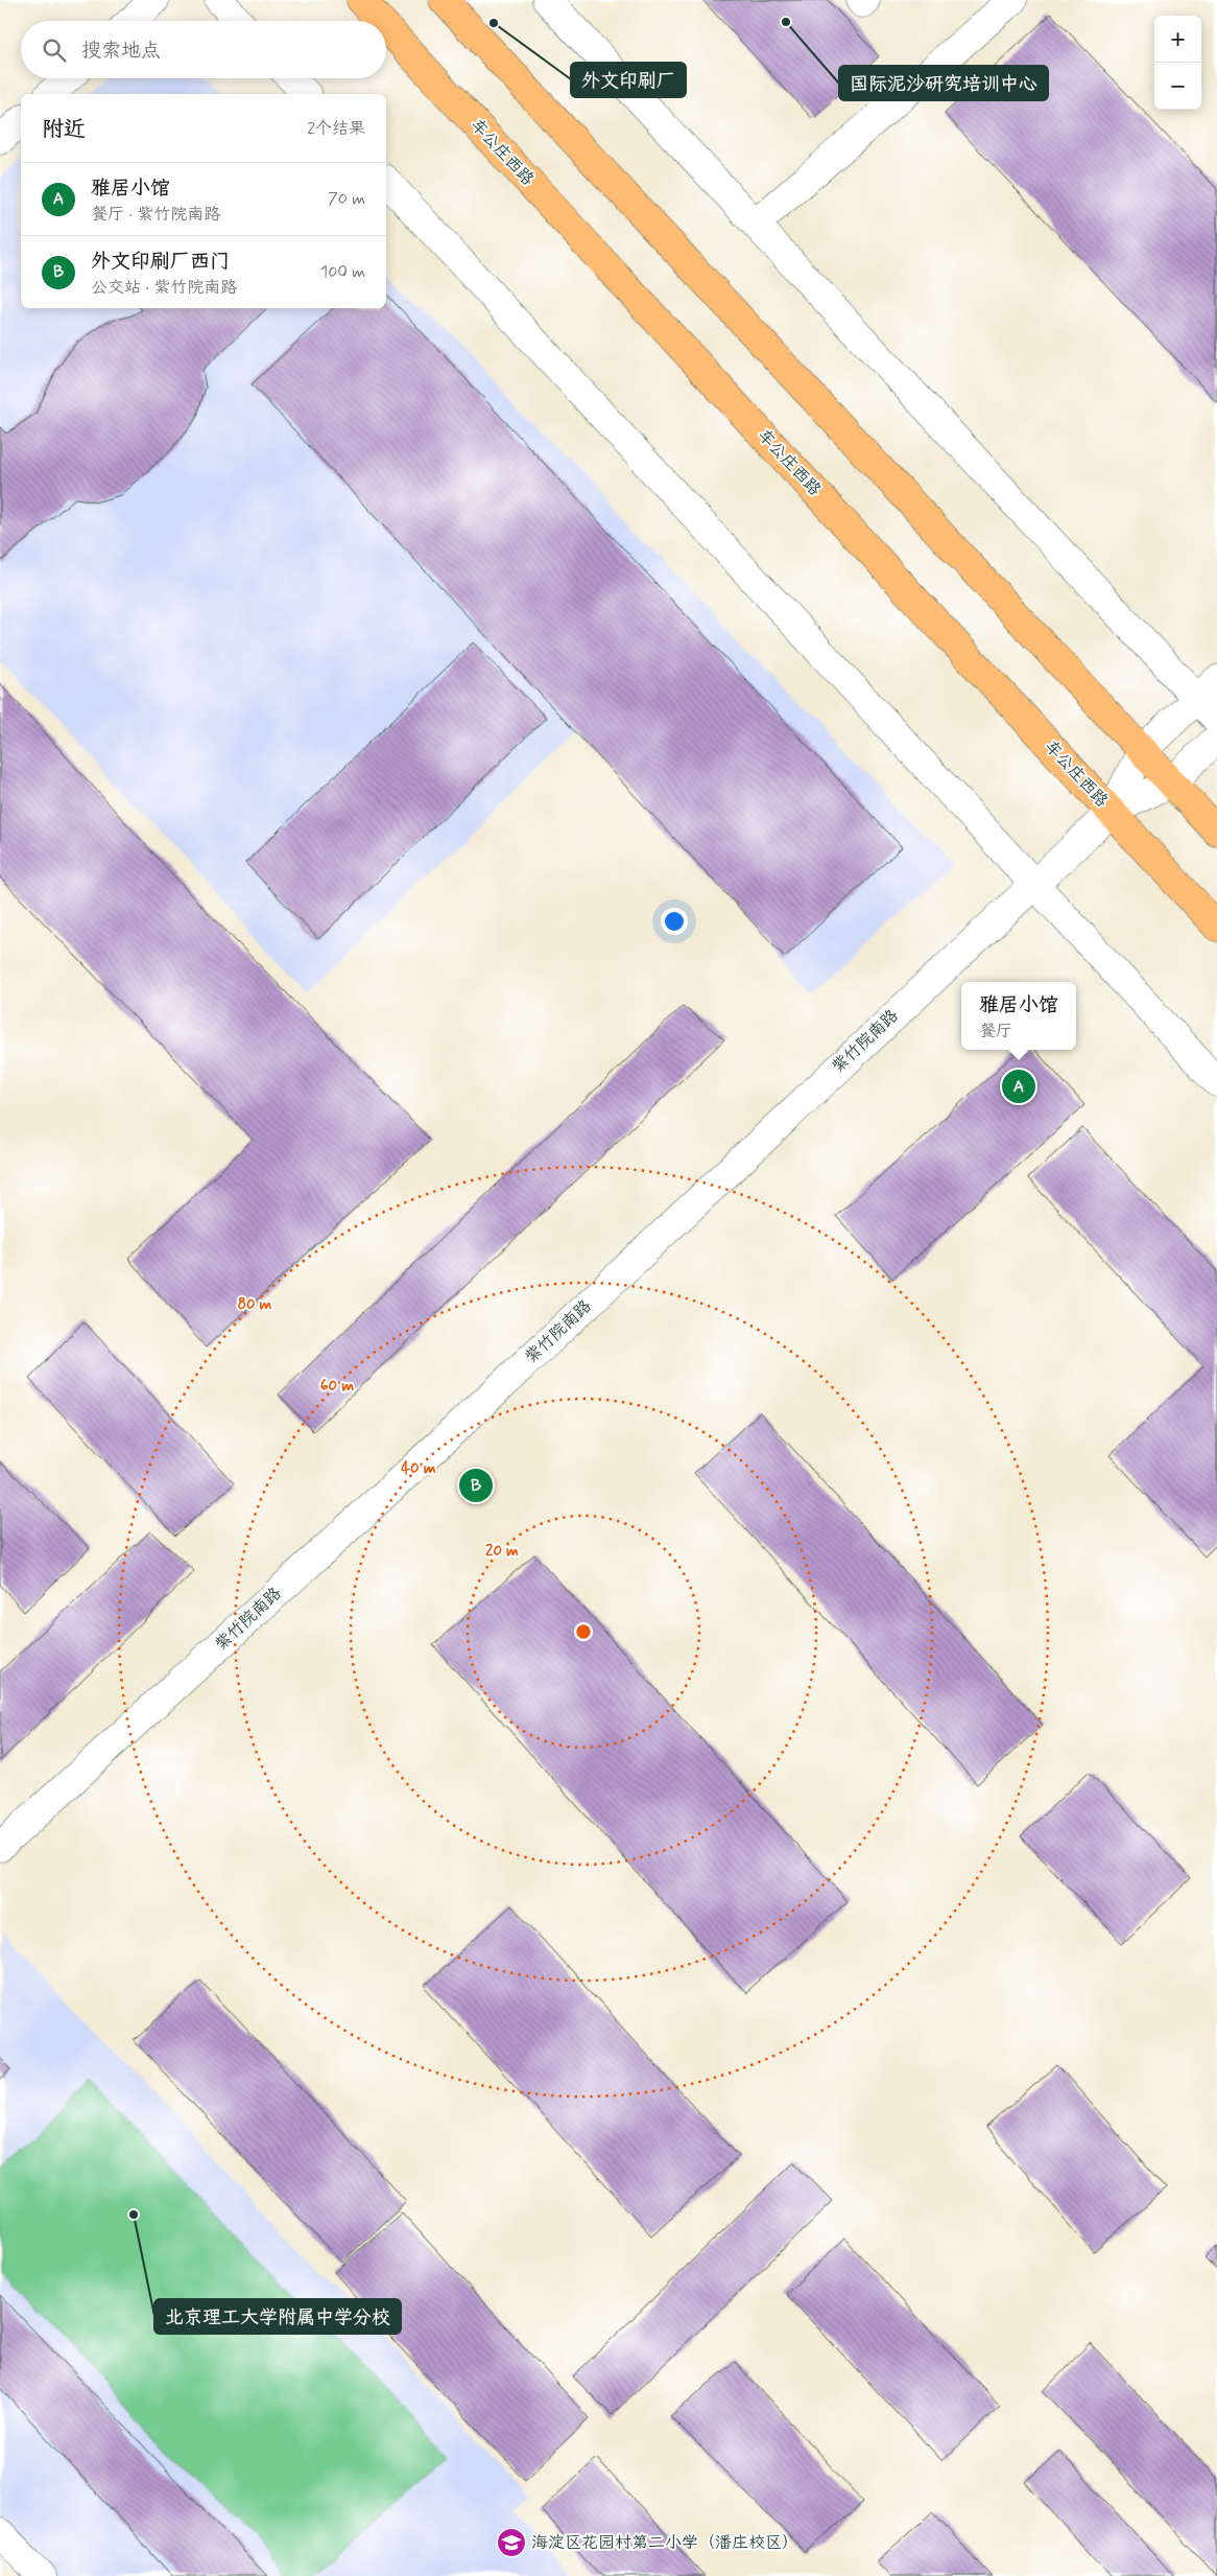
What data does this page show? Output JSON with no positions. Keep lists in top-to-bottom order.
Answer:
{
  "streets": {
    "main road": ["车公庄西路"],
    "street": ["紫竹院南路"]
  },
  "crossings": [
    ["车公庄西路", "紫竹院南路"]
  ],
  "places": {
    "other": ["国际泥沙研究培训中心", "外文印刷厂", "北京理工大学附属中学分校"],
    "school or university": ["海淀区花园村第二小学（潘庄校区）"]
  },
  "page": {
    "map_buttons": ["+", "−"],
    "search": "搜索地点",
    "heading": ["附近", "2个结果"],
    "list": [
      {
        "mark": "A",
        "name": "雅居小馆",
        "note": "餐厅 · 紫竹院南路",
        "value": "70 m"
      },
      {
        "mark": "B",
        "name": "外文印刷厂西门",
        "note": "公交站 · 紫竹院南路",
        "value": "100 m"
      }
    ],
    "popup": ["雅居小馆", "餐厅"],
    "pins": ["A", "B"]
  },
  "rings": [
    "80 m",
    "60 m",
    "40 m",
    "20 m"
  ]
}
